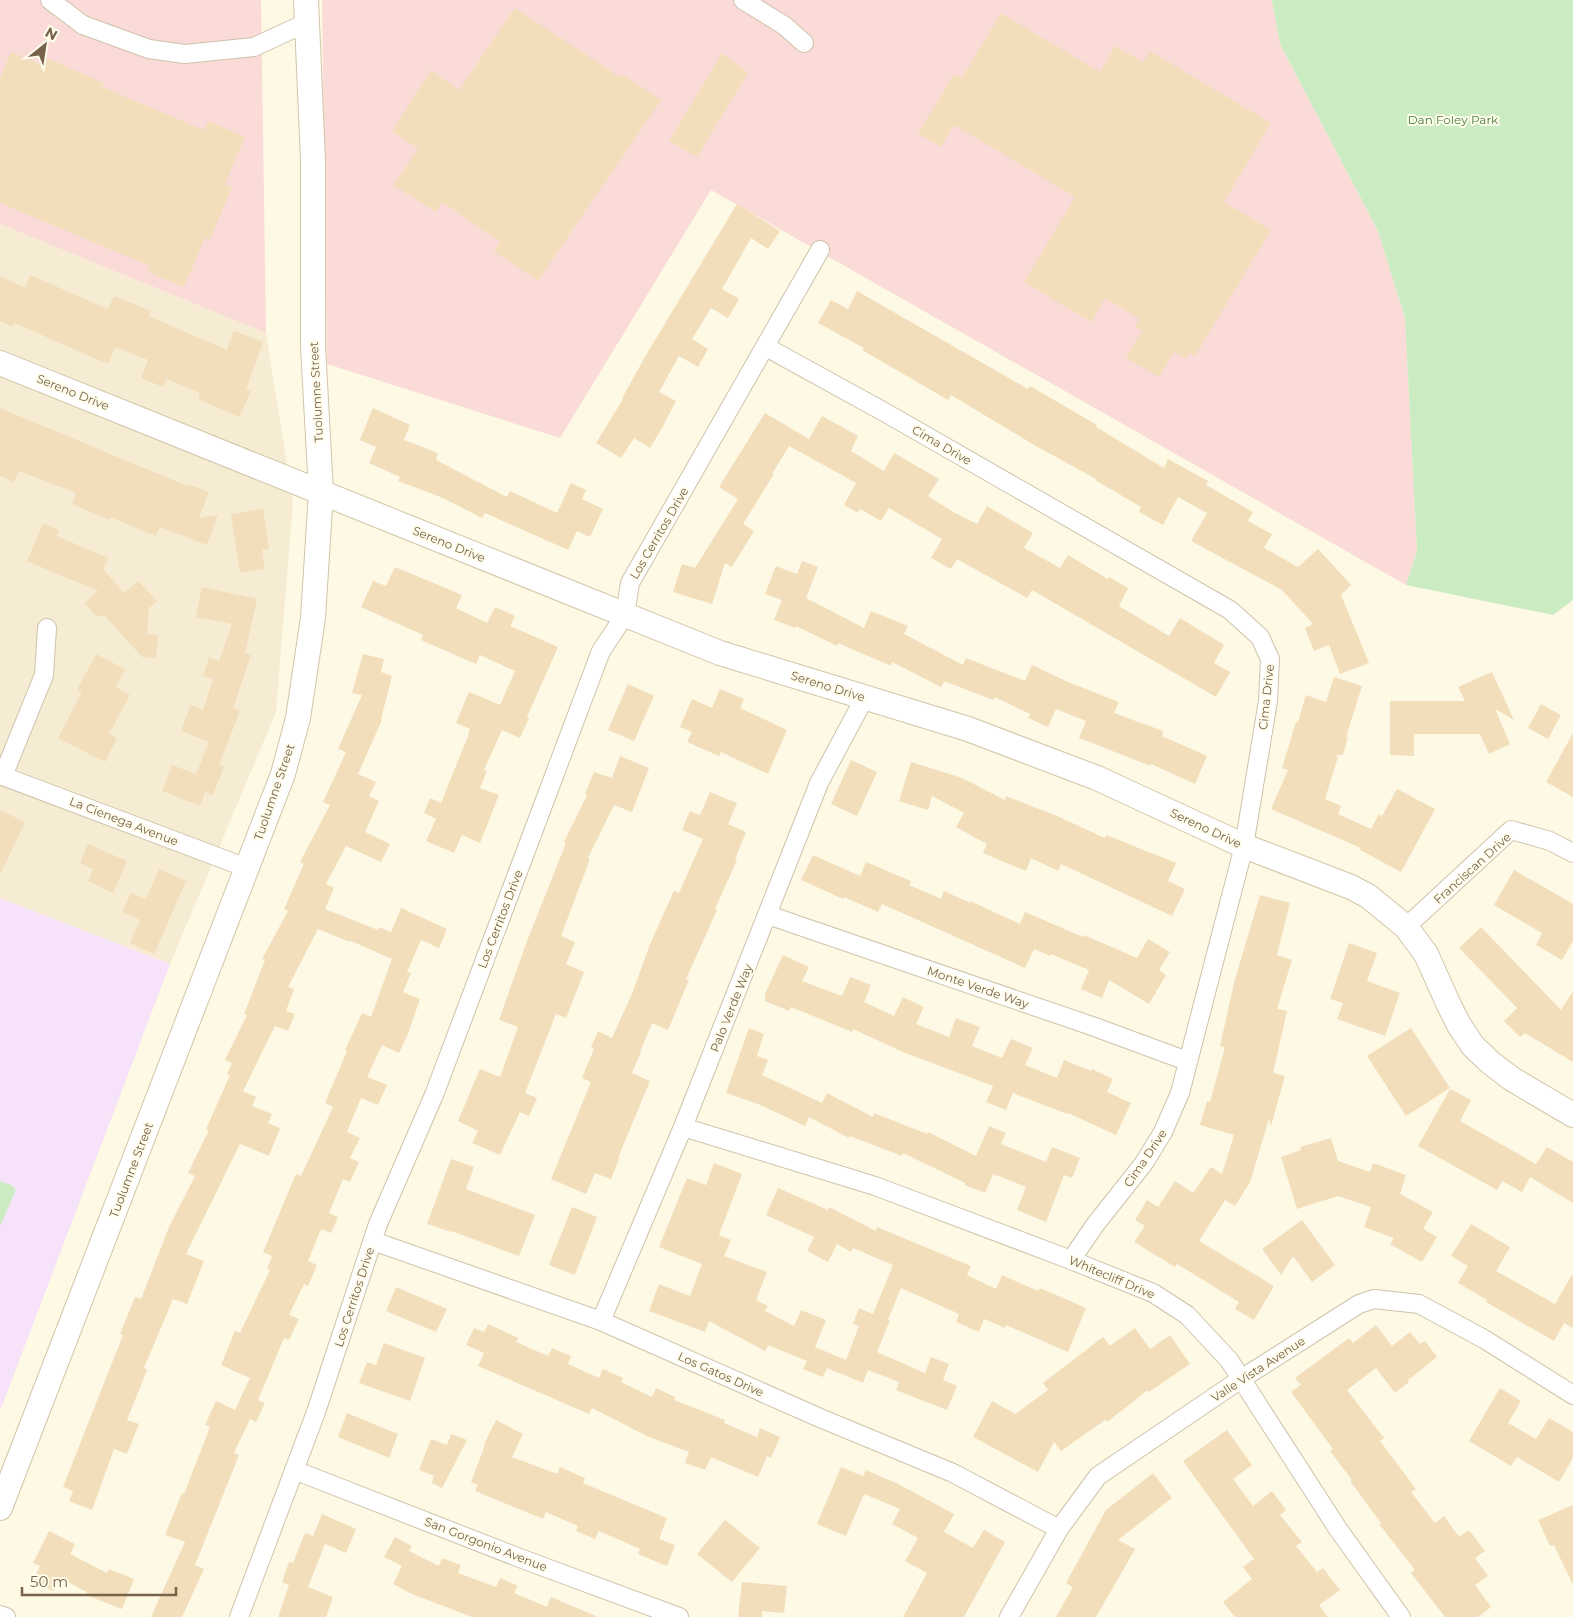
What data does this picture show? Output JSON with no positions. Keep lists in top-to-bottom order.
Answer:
{
  "streets": {
    "street": [
      "Sereno Drive",
      "Tuolumne Street",
      "Cima Drive",
      "Los Cerritos Drive",
      "La Cienega Avenue",
      "Franciscan Drive",
      "Monte Verde Way",
      "Palo Verde Way",
      "Whitecliff Drive",
      "Valle Vista Avenue",
      "Los Gatos Drive",
      "San Gorgonio Avenue"
    ]
  },
  "crossings": [
    ["Sereno Drive", "Tuolumne Street"],
    ["Sereno Drive", "Cima Drive"],
    ["Sereno Drive", "Los Cerritos Drive"],
    ["Sereno Drive", "Franciscan Drive"],
    ["Sereno Drive", "Palo Verde Way"],
    ["Tuolumne Street", "La Cienega Avenue"],
    ["Cima Drive", "Los Cerritos Drive"],
    ["Cima Drive", "Monte Verde Way"],
    ["Cima Drive", "Whitecliff Drive"],
    ["Los Cerritos Drive", "Los Gatos Drive"],
    ["Los Cerritos Drive", "San Gorgonio Avenue"],
    ["Monte Verde Way", "Palo Verde Way"],
    ["Palo Verde Way", "Whitecliff Drive"],
    ["Palo Verde Way", "Los Gatos Drive"],
    ["Whitecliff Drive", "Valle Vista Avenue"],
    ["Valle Vista Avenue", "Los Gatos Drive"]
  ],
  "parks": ["Dan Foley Park"],
  "scale_bar": "50 m",
  "north": "top right"
}
